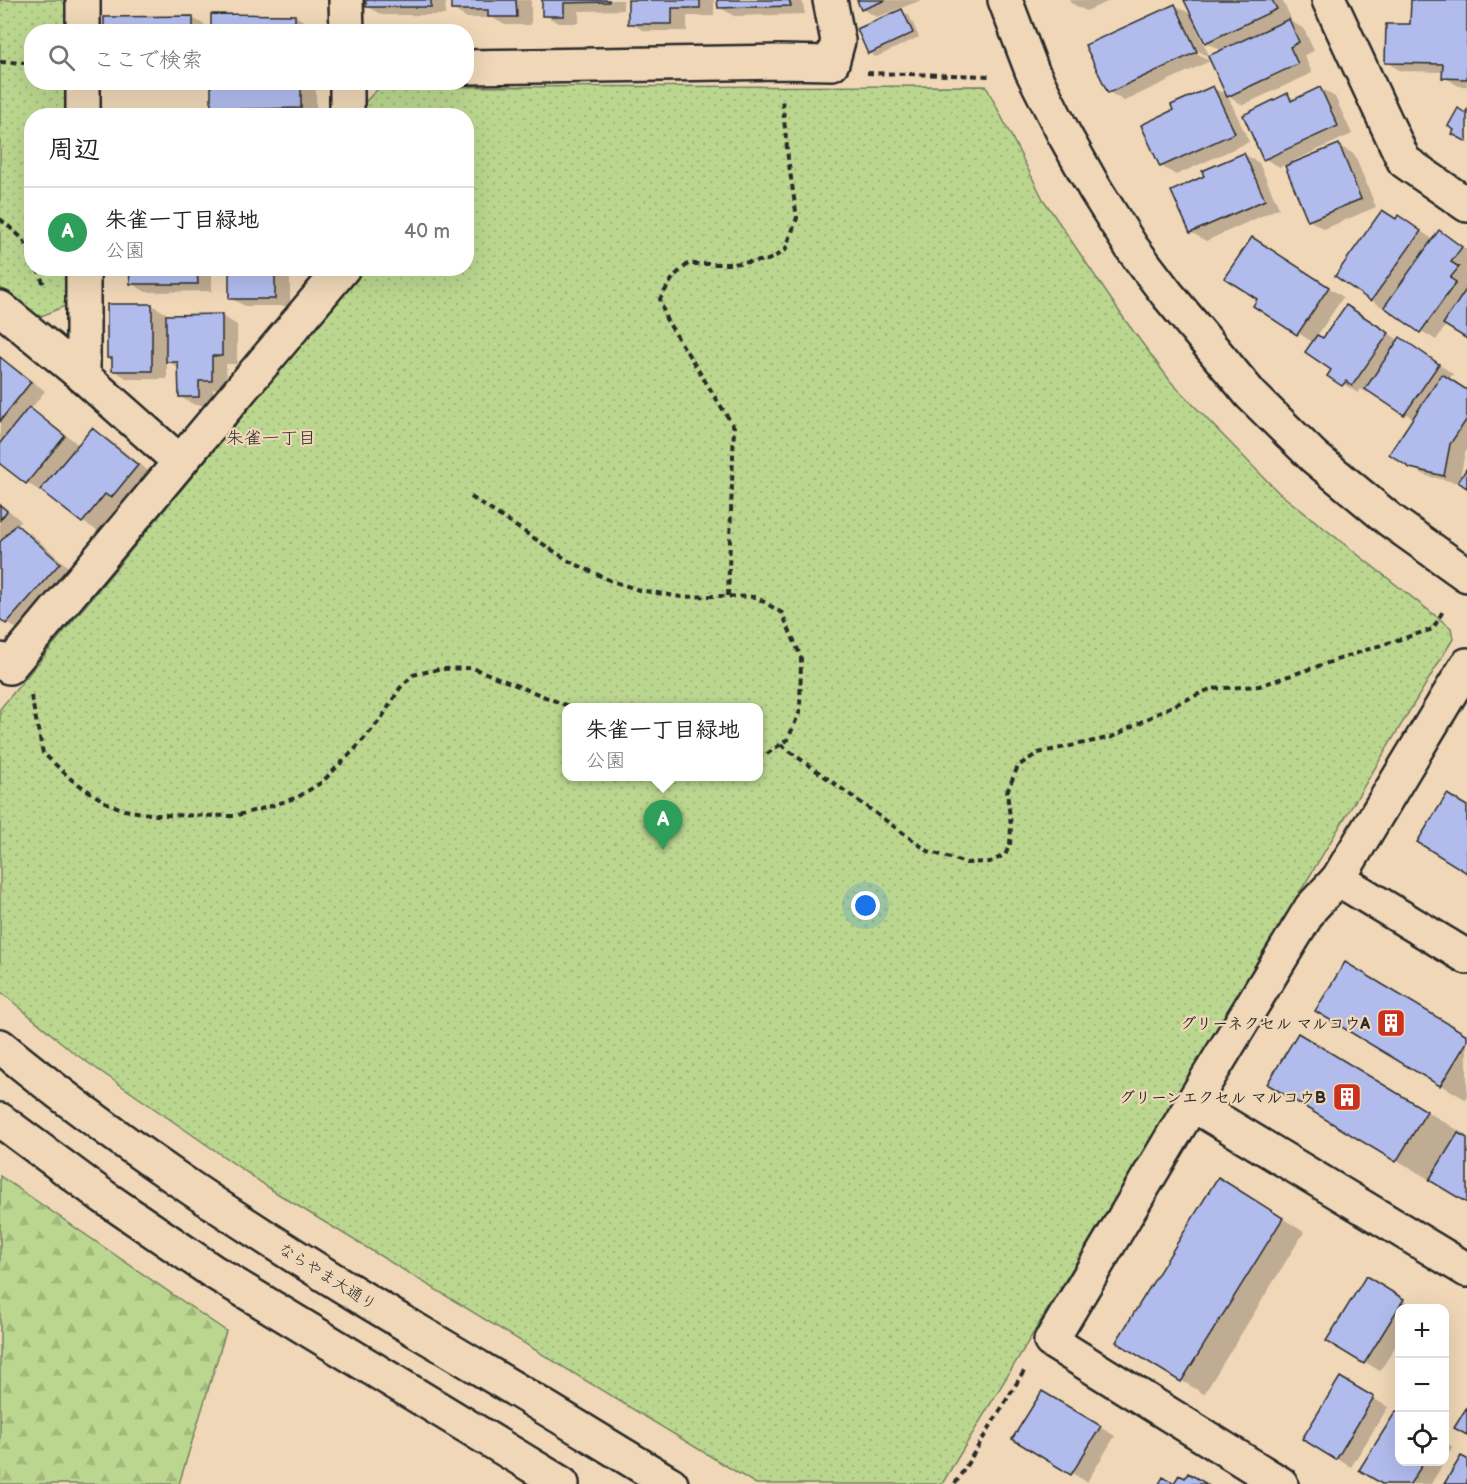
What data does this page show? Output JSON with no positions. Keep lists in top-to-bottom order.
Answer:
{
  "streets": {
    "street": ["ならやま大通り"]
  },
  "districts": ["朱雀一丁目"],
  "places": {
    "building": ["グリーネクセル マルコウA", "グリーンエクセル マルコウB"]
  },
  "page": {
    "search": "ここで検索",
    "heading": "周辺",
    "list": [
      {
        "mark": "A",
        "name": "朱雀一丁目緑地",
        "note": "公園",
        "value": "40 m"
      }
    ],
    "popup": ["朱雀一丁目緑地", "公園"],
    "pins": "A",
    "map_buttons": ["+", "−"]
  }
}
